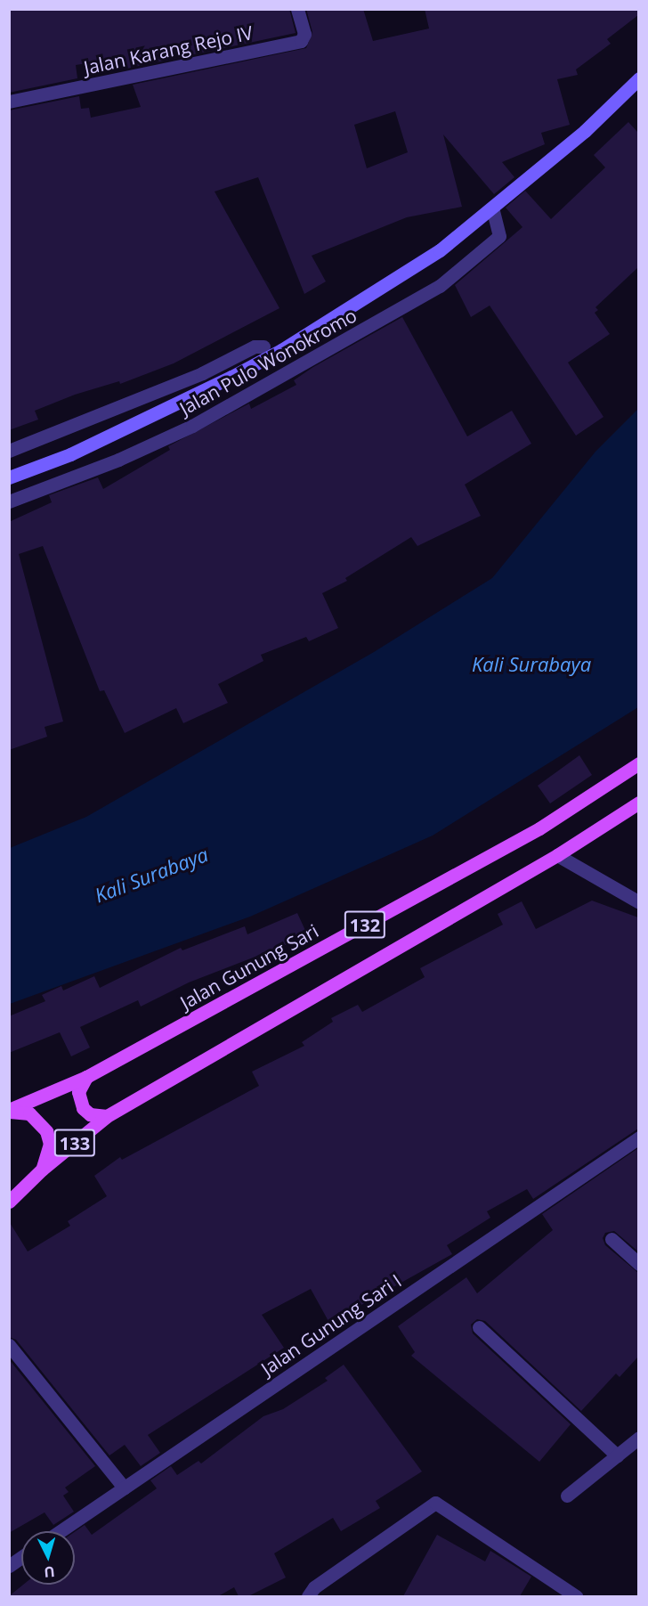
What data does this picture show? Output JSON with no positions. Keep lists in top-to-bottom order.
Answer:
{
  "streets": {
    "main road": [
      "Jalan Pulo Wonokromo",
      "132",
      "Jalan Gunung Sari",
      "133"
    ],
    "street": ["Jalan Karang Rejo IV", "Jalan Gunung Sari I"]
  },
  "crossings": [
    ["132", "133"]
  ],
  "water": ["Kali Surabaya"],
  "north": "bottom"
}
